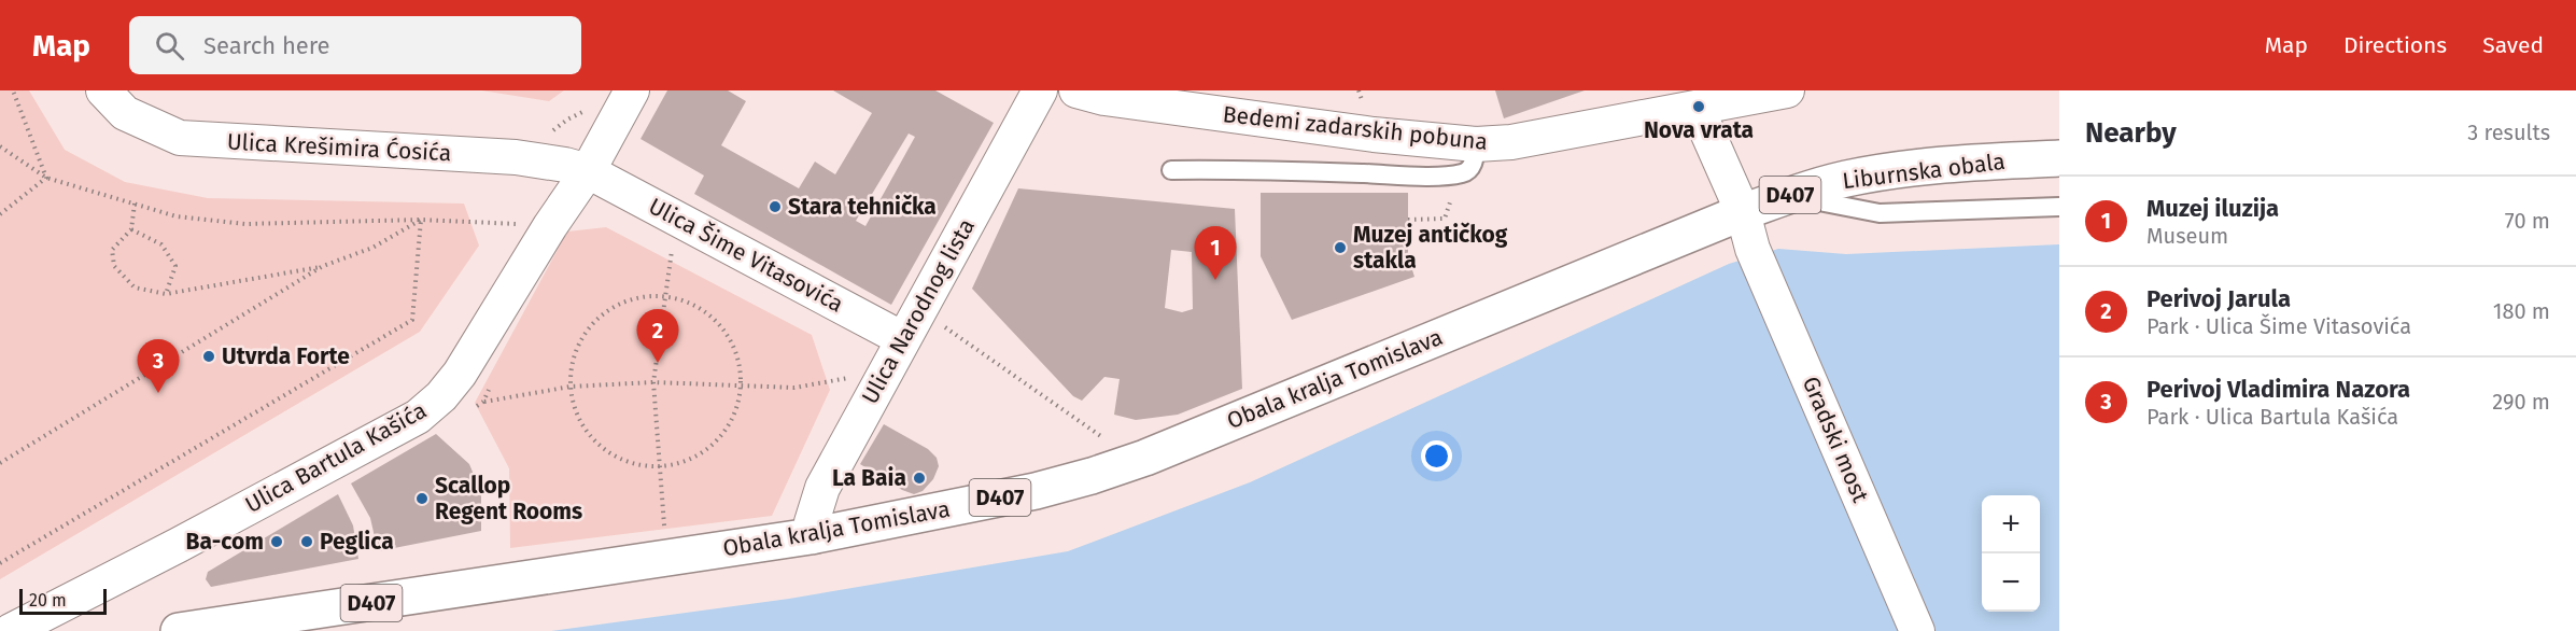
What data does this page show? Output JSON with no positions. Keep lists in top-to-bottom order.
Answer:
{
  "streets": {
    "main road": ["Liburnska obala", "D407", "Obala kralja Tomislava"],
    "street": [
      "Bedemi zadarskih pobuna",
      "Ulica Krešimira Ćosića",
      "Ulica Šime Vitasovića",
      "Ulica Narodnog lista",
      "Gradski most",
      "Ulica Bartula Kašića"
    ]
  },
  "crossings": [
    ["Ulica Krešimira Ćosića", "Ulica Šime Vitasovića"],
    ["Ulica Krešimira Ćosića", "Ulica Bartula Kašića"],
    ["Liburnska obala", "Obala kralja Tomislava"],
    ["Liburnska obala", "Gradski most"],
    ["Ulica Šime Vitasovića", "Ulica Narodnog lista"],
    ["Ulica Šime Vitasovića", "Ulica Bartula Kašića"],
    ["Ulica Narodnog lista", "Obala kralja Tomislava"]
  ],
  "places": [
    "Nova vrata",
    "Stara tehnička",
    "Muzej antičkog stakla",
    "Utvrda Forte",
    "La Baia",
    "Scallop Regent Rooms",
    "Ba-com",
    "Peglica"
  ],
  "scale_bar": "20 m",
  "page": {
    "header": "Map",
    "search": "Search here",
    "nav": ["Map", "Directions", "Saved"],
    "heading": ["Nearby", "3 results"],
    "list": [
      {
        "mark": "1",
        "name": "Muzej iluzija",
        "note": "Museum",
        "value": "70 m"
      },
      {
        "mark": "2",
        "name": "Perivoj Jarula",
        "note": "Park · Ulica Šime Vitasovića",
        "value": "180 m"
      },
      {
        "mark": "3",
        "name": "Perivoj Vladimira Nazora",
        "note": "Park · Ulica Bartula Kašića",
        "value": "290 m"
      }
    ],
    "pins": ["1", "2", "3"],
    "map_buttons": ["+", "−"],
    "scale": "20 m"
  }
}
